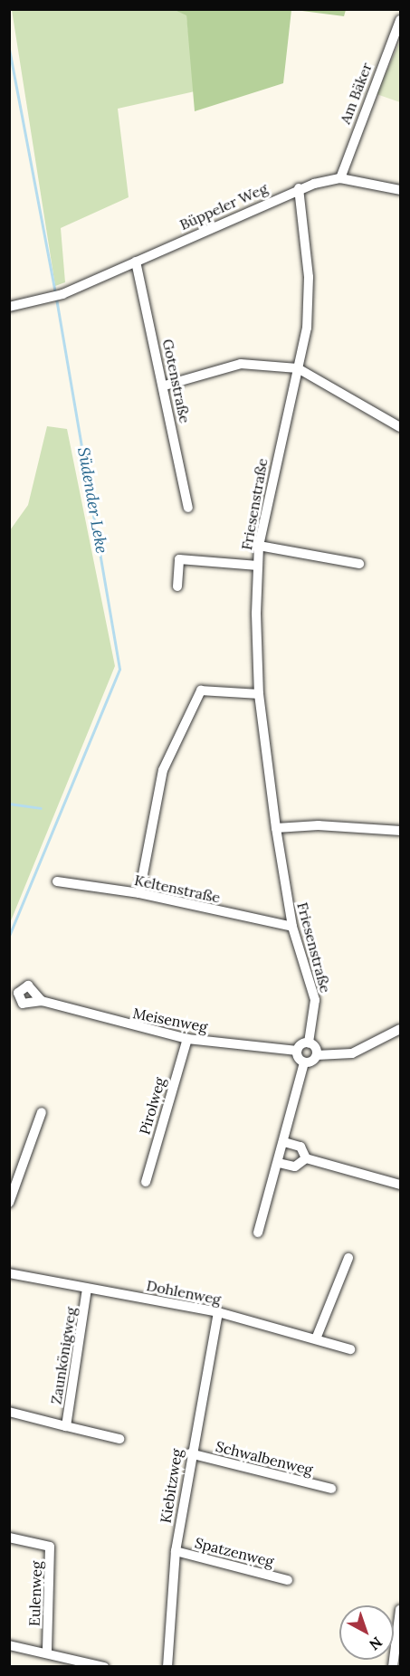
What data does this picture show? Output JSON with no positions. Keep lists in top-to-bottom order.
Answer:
{
  "streets": {
    "street": [
      "Am Bäker",
      "Büppeler Weg",
      "Gotenstraße",
      "Friesenstraße",
      "Keltenstraße",
      "Meisenweg",
      "Pirolweg",
      "Dohlenweg",
      "Zaunkönigweg",
      "Schwalbenweg",
      "Kiebitzweg",
      "Spatzenweg",
      "Eulenweg"
    ]
  },
  "crossings": [
    ["Am Bäker", "Büppeler Weg"],
    ["Büppeler Weg", "Gotenstraße"],
    ["Büppeler Weg", "Friesenstraße"],
    ["Friesenstraße", "Keltenstraße"],
    ["Meisenweg", "Pirolweg"],
    ["Dohlenweg", "Zaunkönigweg"],
    ["Dohlenweg", "Kiebitzweg"],
    ["Schwalbenweg", "Kiebitzweg"],
    ["Kiebitzweg", "Spatzenweg"]
  ],
  "water": ["Südender Leke"],
  "north": "bottom right"
}
